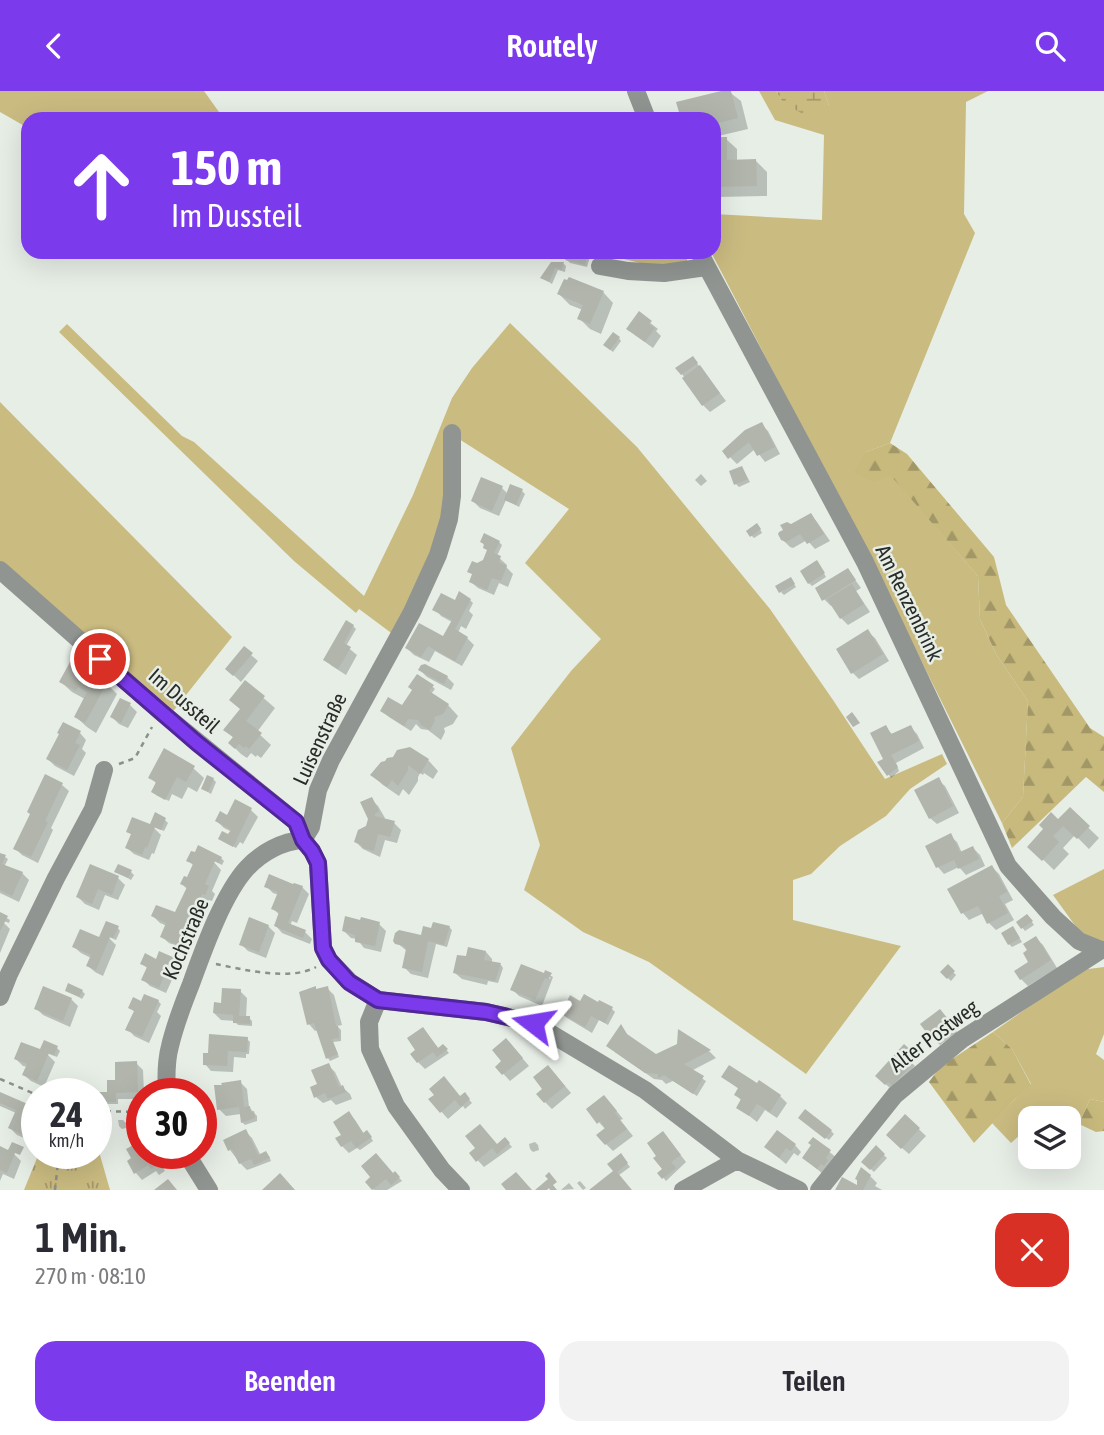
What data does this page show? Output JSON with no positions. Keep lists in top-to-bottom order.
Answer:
{
  "streets": {
    "street": [
      "Am Renzenbrink",
      "Im Dussteil",
      "Luisenstraße",
      "Kochstraße",
      "Alter Postweg"
    ]
  },
  "crossings": [
    ["Am Renzenbrink", "Alter Postweg"],
    ["Im Dussteil", "Luisenstraße"],
    ["Im Dussteil", "Kochstraße"],
    ["Luisenstraße", "Kochstraße"]
  ],
  "page": {
    "header": "Routely",
    "turn": ["150 m", "Im Dussteil"],
    "speed": "24 km/h",
    "limit": "30",
    "heading": ["1 Min.", "270 m · 08:10"],
    "buttons": ["Beenden", "Teilen"]
  }
}
